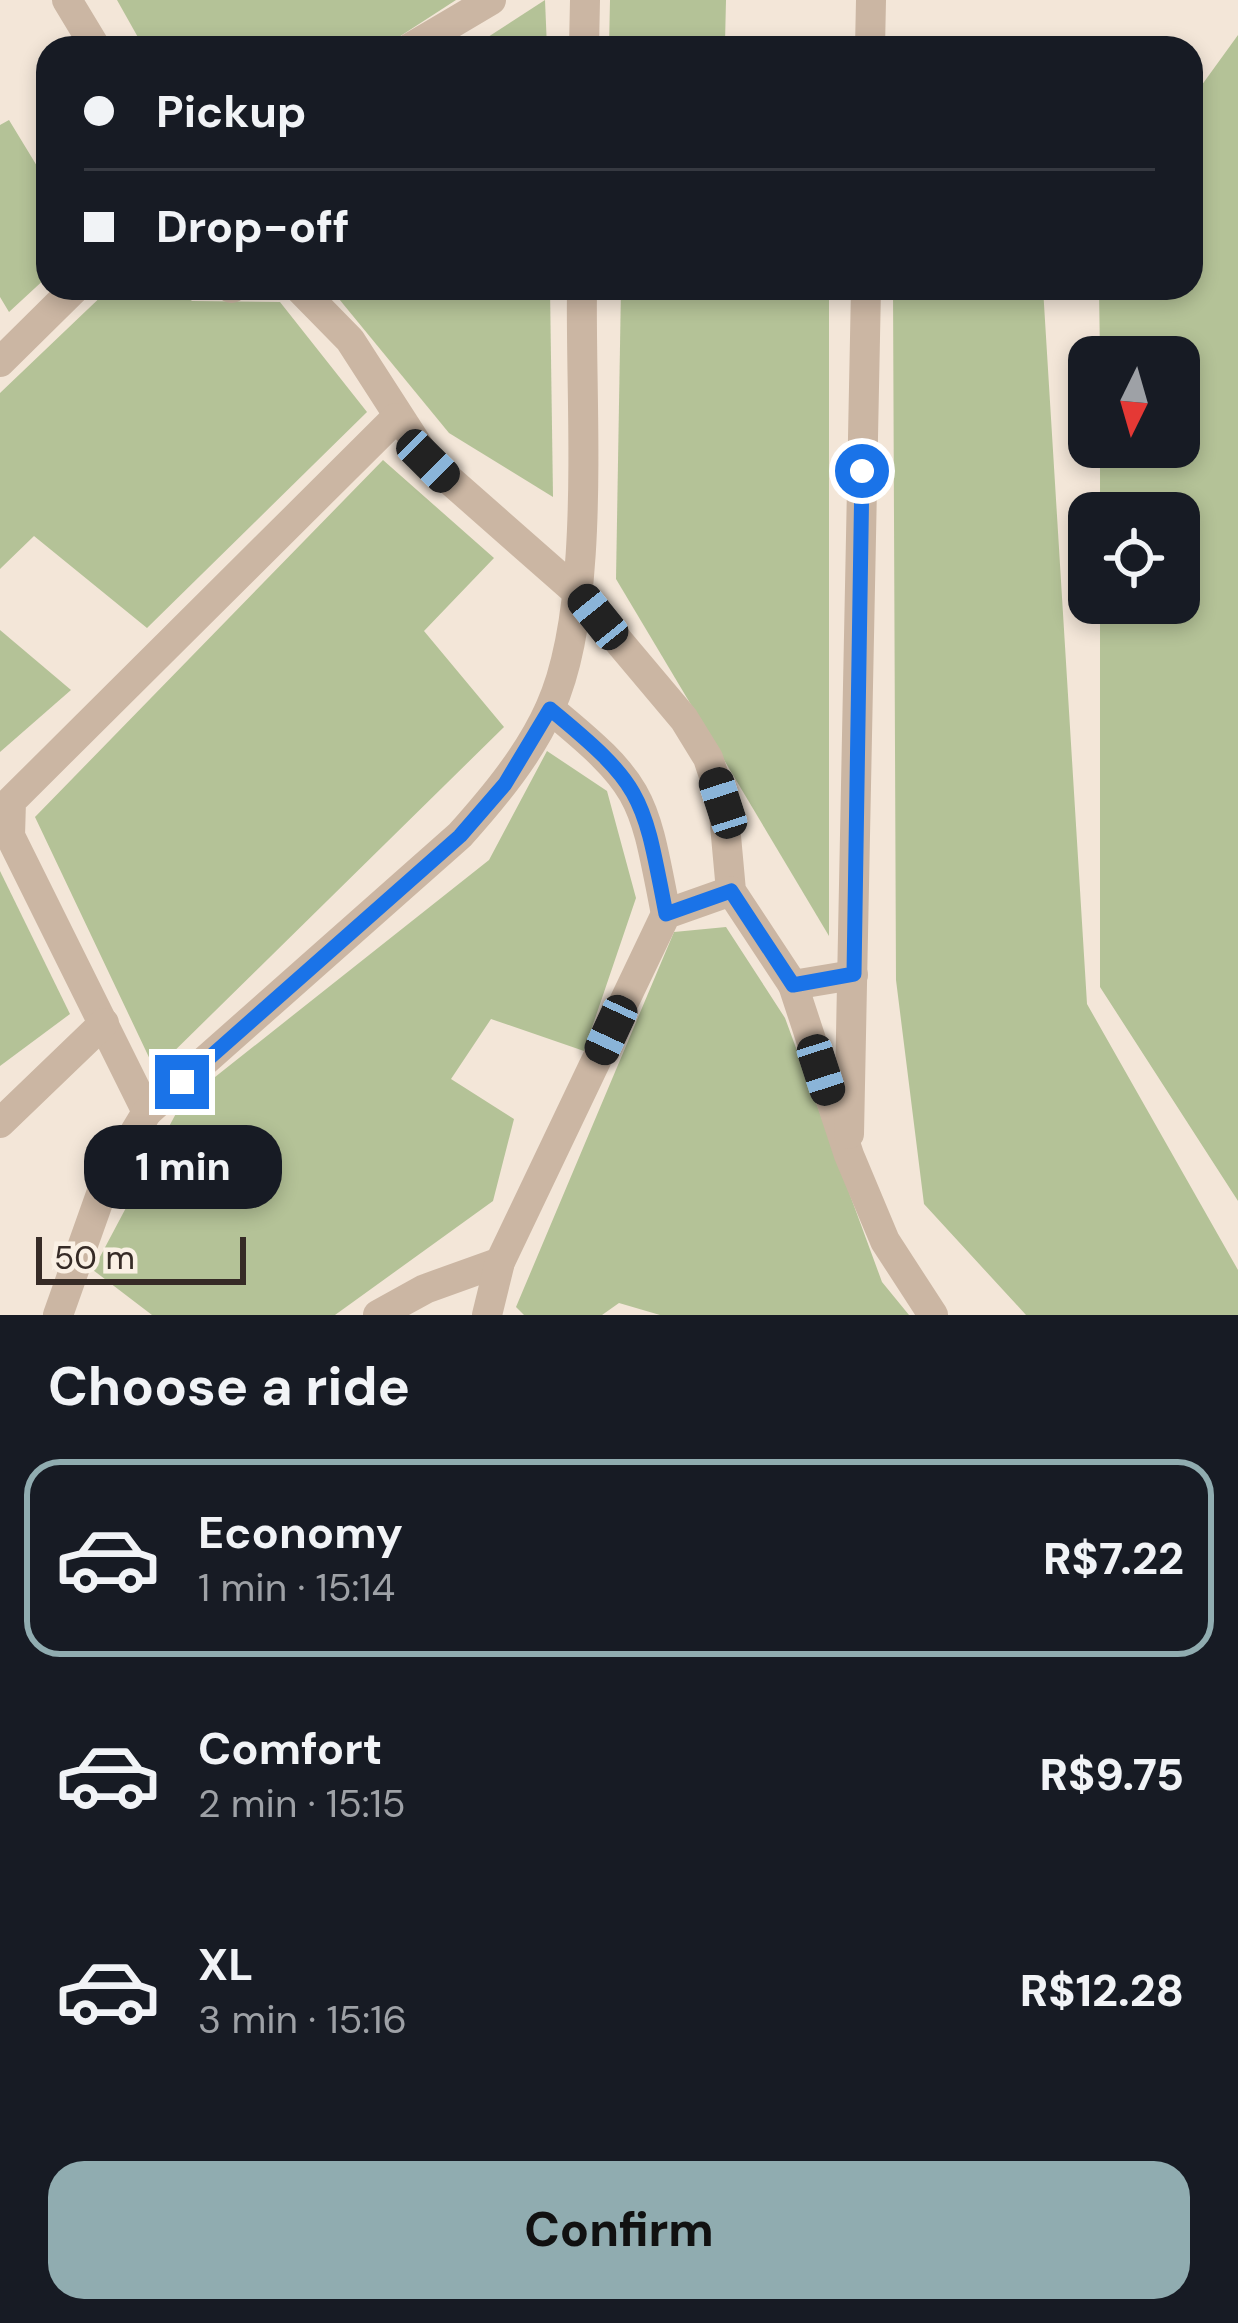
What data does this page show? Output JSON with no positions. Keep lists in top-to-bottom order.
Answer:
{
  "scale_bar": "50 m",
  "north": "bottom",
  "page": {
    "banner": ["Pickup", "Drop-off"],
    "bubble": "1 min",
    "scale": "50 m",
    "heading": "Choose a ride",
    "list": [
      {
        "name": "Economy",
        "note": "1 min · 15:14",
        "value": "R$7.22"
      },
      {
        "name": "Comfort",
        "note": "2 min · 15:15",
        "value": "R$9.75"
      },
      {
        "name": "XL",
        "note": "3 min · 15:16",
        "value": "R$12.28"
      }
    ],
    "buttons": "Confirm"
  }
}
